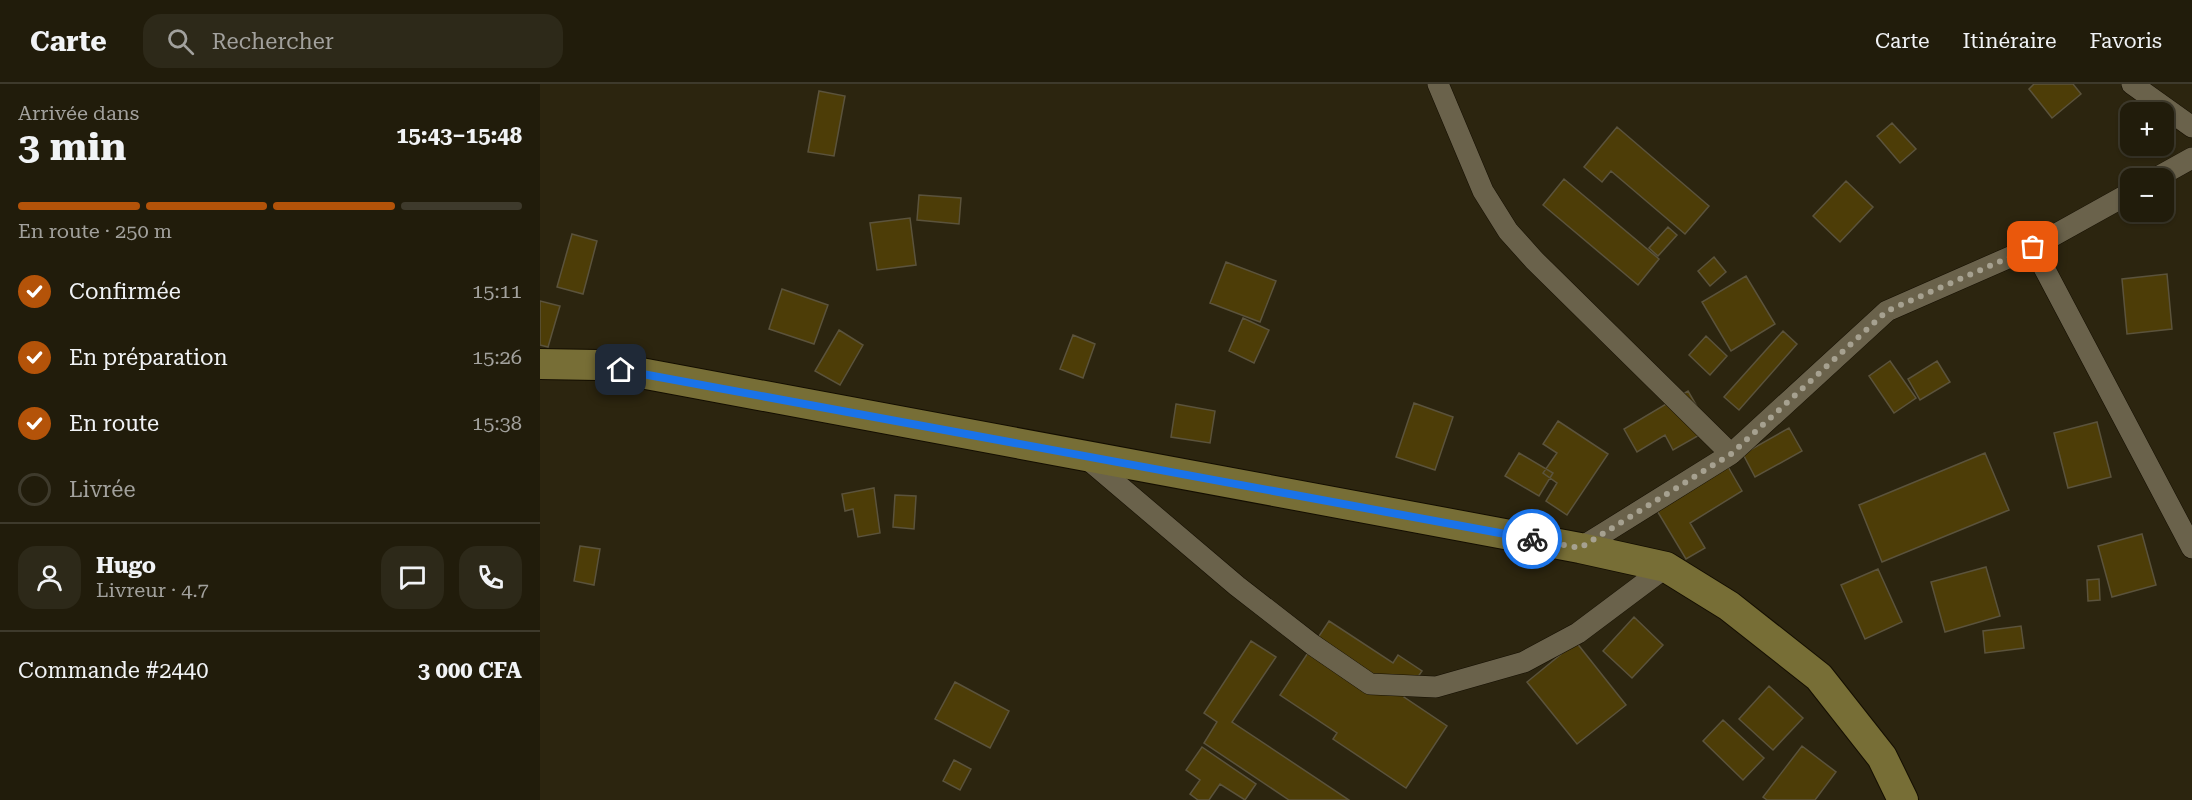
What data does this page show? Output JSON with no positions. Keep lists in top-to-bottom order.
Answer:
{
  "page": {
    "header": "Carte",
    "search": "Rechercher",
    "nav": ["Carte", "Itinéraire", "Favoris"],
    "heading": ["3 min", "Arrivée dans", "15:43–15:48"],
    "panel": [
      "Hugo",
      "Livreur · 4.7",
      "Commande #2440",
      "3 000 CFA"
    ],
    "map_buttons": ["+", "−"],
    "bar": "En route · 250 m",
    "list": [
      ["Confirmée", "15:11"],
      ["En préparation", "15:26"],
      ["En route", "15:38"],
      "Livrée"
    ]
  }
}
